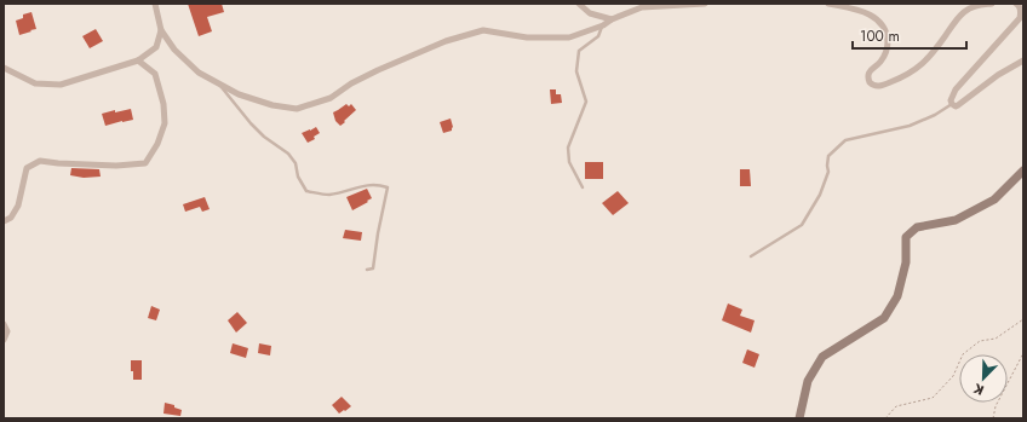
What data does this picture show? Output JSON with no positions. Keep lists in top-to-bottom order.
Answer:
{
  "scale_bar": "100 m",
  "north": "bottom left"
}
